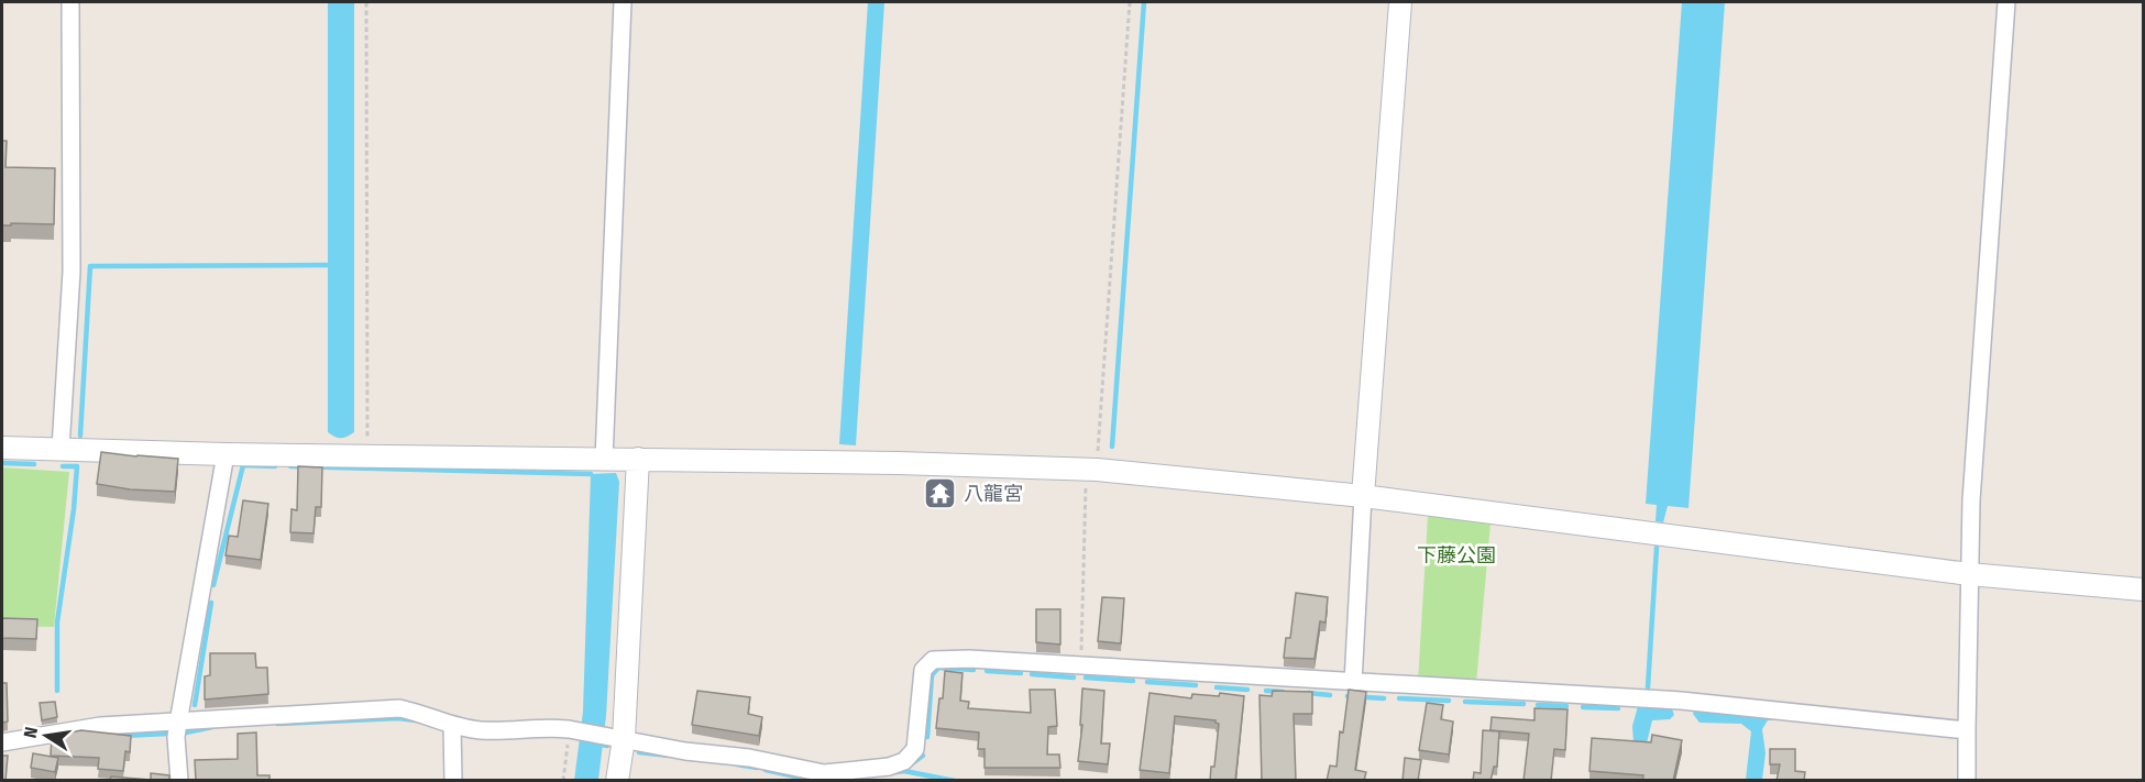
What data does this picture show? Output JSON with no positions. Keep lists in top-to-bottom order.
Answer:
{
  "parks": ["下藤公園"],
  "places": {
    "temple": ["八龍宮"]
  },
  "north": "left"
}
